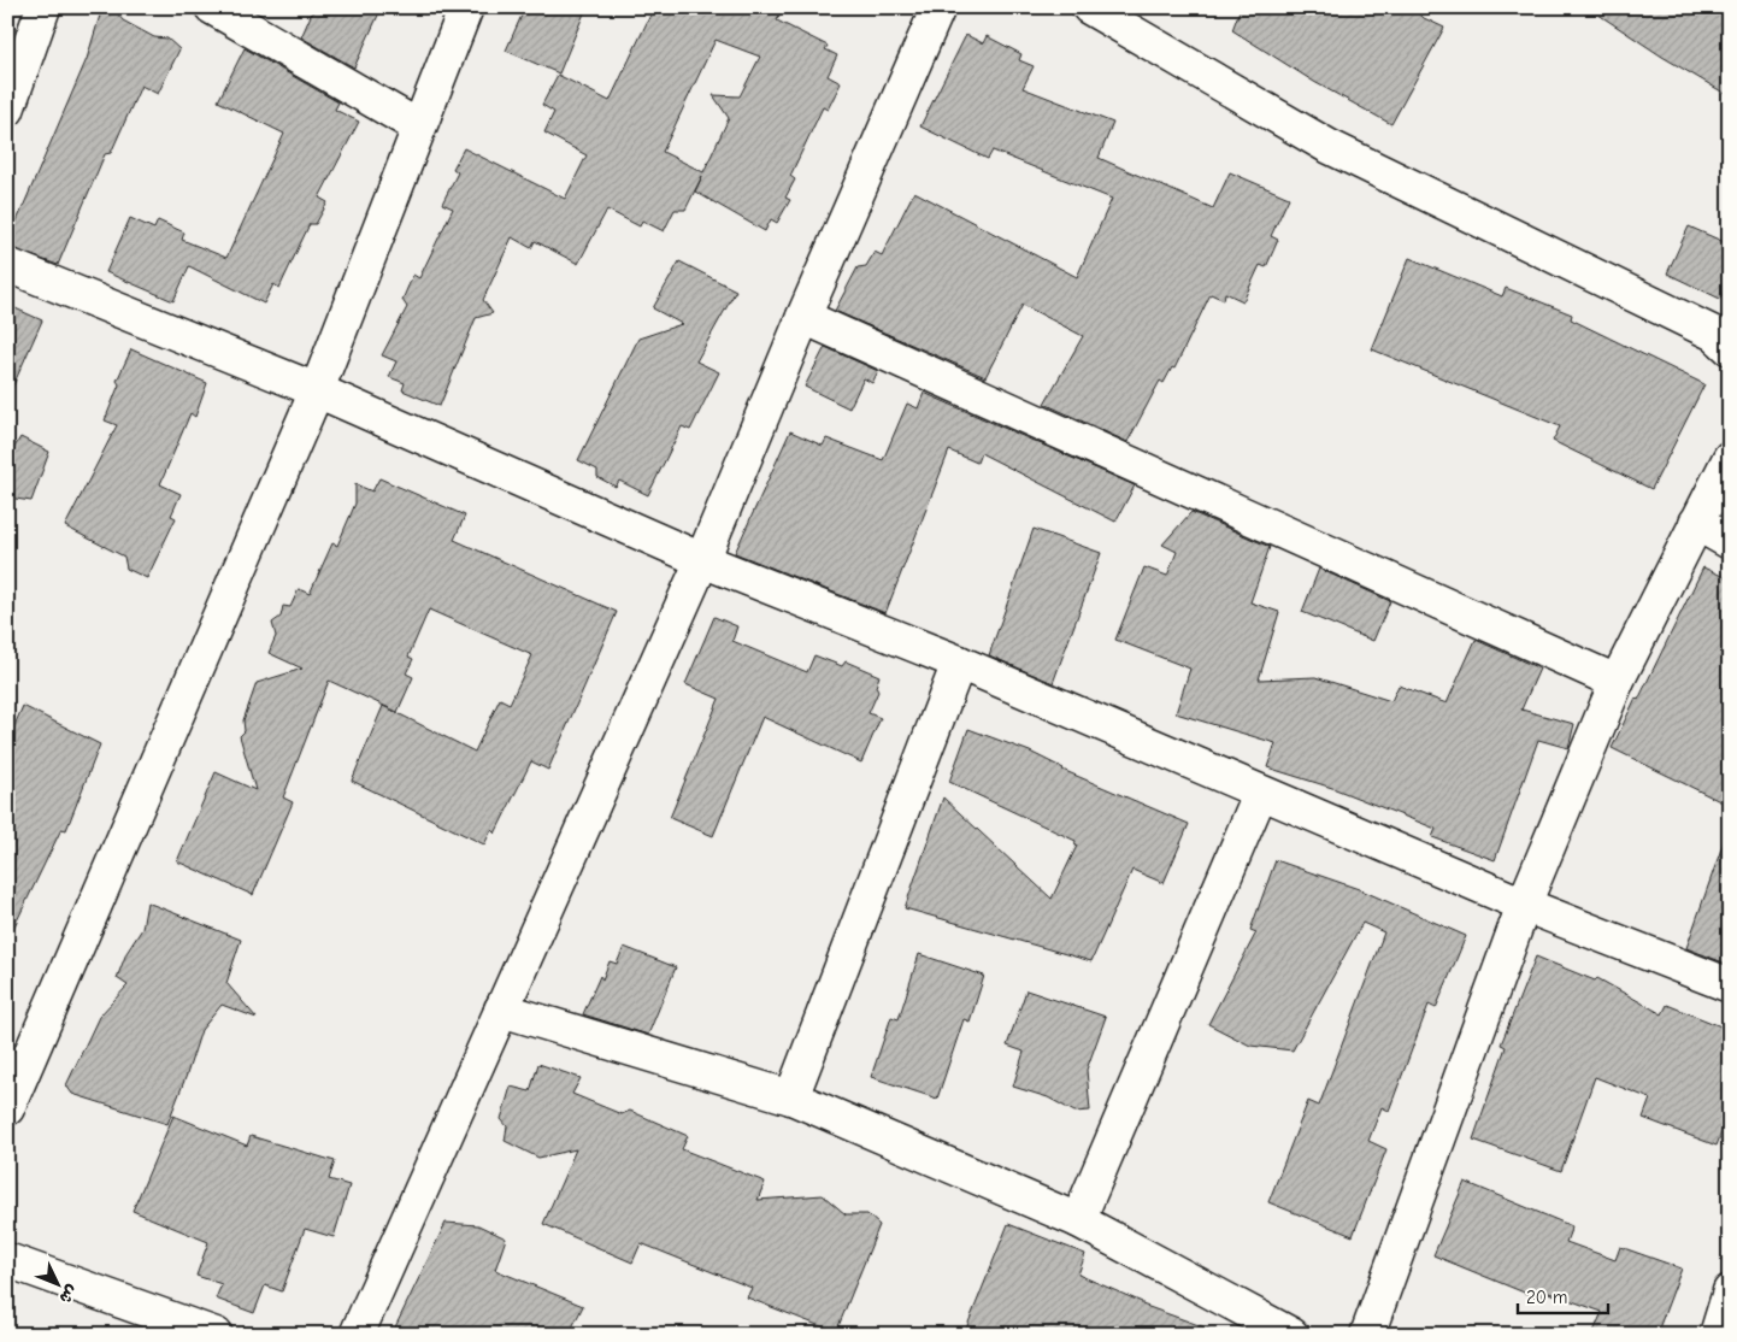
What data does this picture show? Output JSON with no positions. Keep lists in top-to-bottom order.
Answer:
{
  "scale_bar": "20 m",
  "north": "bottom right"
}
